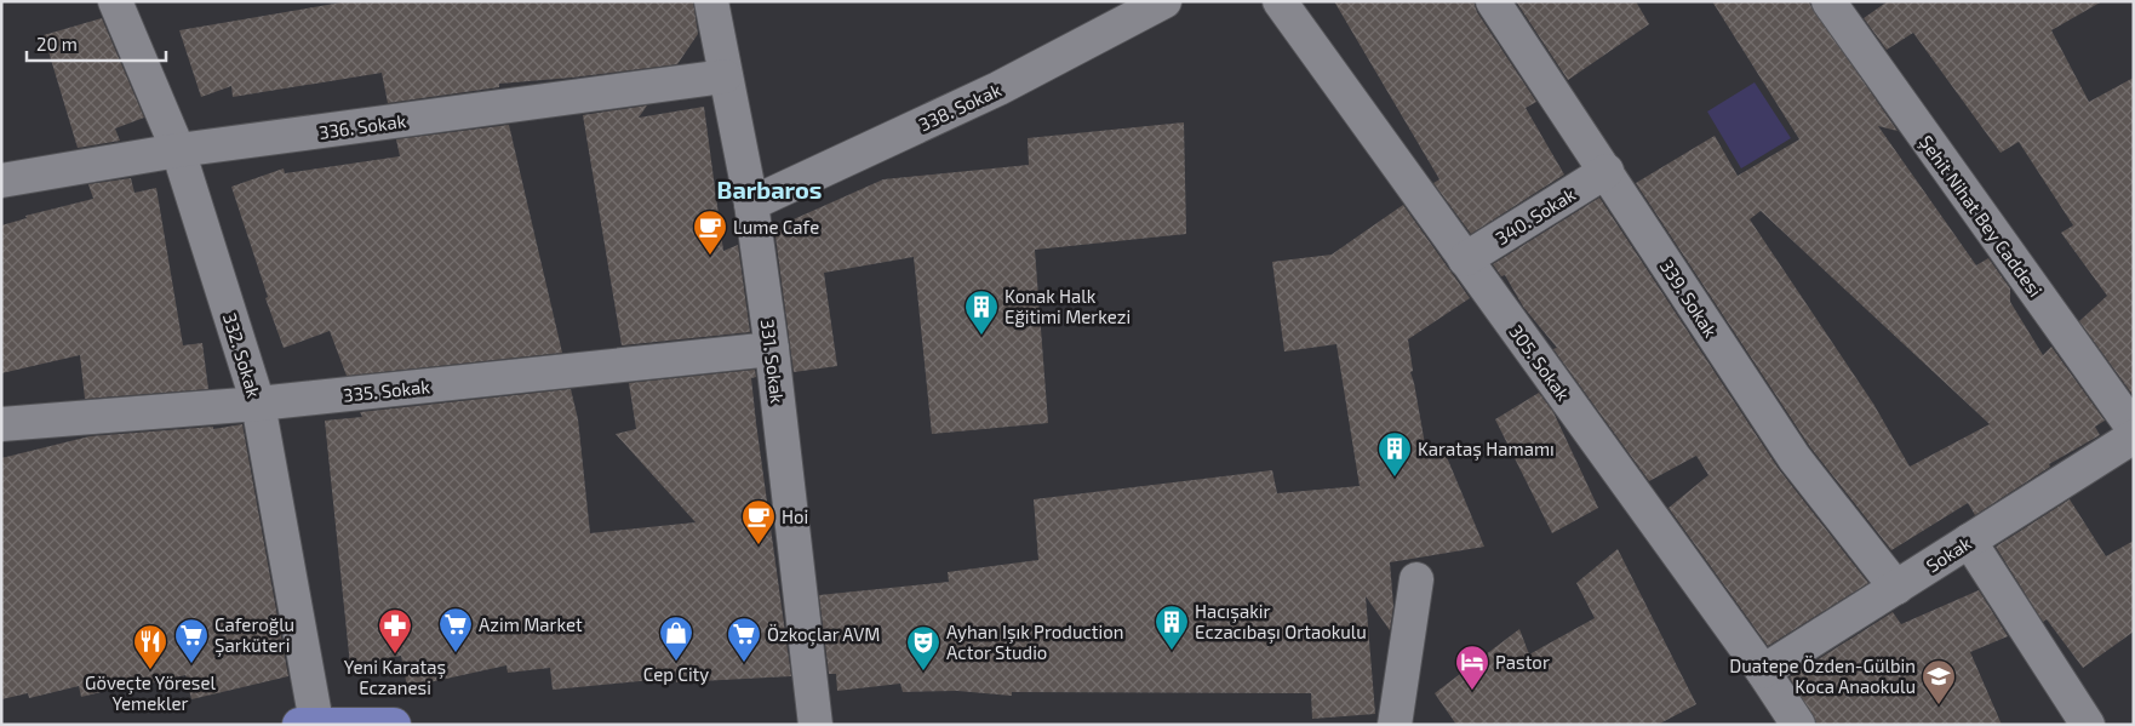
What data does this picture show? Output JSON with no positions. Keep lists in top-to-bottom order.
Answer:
{
  "streets": {
    "street": [
      "338. Sokak",
      "336. Sokak",
      "340. Sokak",
      "Şehit Nihat Bey Caddesi",
      "339. Sokak",
      "332. Sokak",
      "331. Sokak",
      "305. Sokak",
      "335. Sokak",
      "Sokak"
    ]
  },
  "crossings": [
    ["338. Sokak", "331. Sokak"],
    ["336. Sokak", "332. Sokak"],
    ["336. Sokak", "331. Sokak"],
    ["340. Sokak", "339. Sokak"],
    ["340. Sokak", "305. Sokak"],
    ["339. Sokak", "Sokak"],
    ["332. Sokak", "335. Sokak"],
    ["331. Sokak", "335. Sokak"],
    ["305. Sokak", "Sokak"]
  ],
  "districts": ["Barbaros"],
  "places": {
    "cafe": ["Lume Cafe", "Hoi"],
    "building": ["Konak Halk Eğitimi Merkezi", "Karataş Hamamı", "Hacışakir Eczacıbaşı Ortaokulu"],
    "supermarket": ["Azim Market", "Özkoçlar AVM", "Caferoğlu Şarküteri"],
    "pharmacy": ["Yeni Karataş Eczanesi"],
    "shop": ["Cep City"],
    "restaurant": ["Göveçte Yöresel Yemekler"],
    "theatre": ["Ayhan Işık Production Actor Studio"],
    "hotel": ["Pastor"],
    "school or university": ["Duatepe Özden-Gülbin Koca Anaokulu"]
  },
  "scale_bar": "20 m"
}
